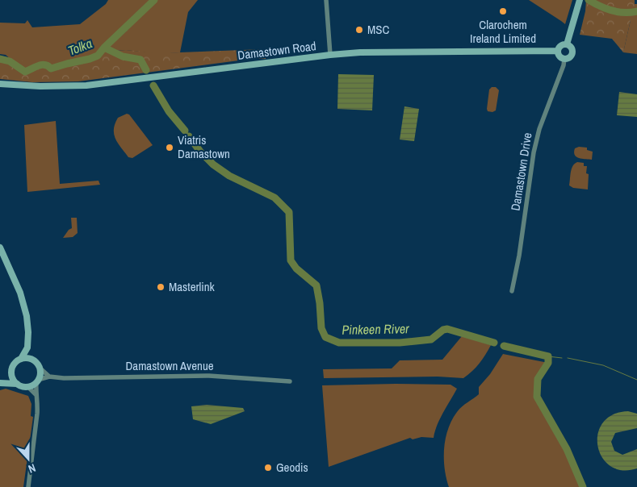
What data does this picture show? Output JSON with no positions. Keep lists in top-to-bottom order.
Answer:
{
  "streets": {
    "street": ["Damastown Road", "Damastown Drive", "Damastown Avenue"]
  },
  "crossings": [
    ["Damastown Road", "Damastown Drive"]
  ],
  "water": ["Tolka", "Pinkeen River"],
  "places": [
    "Clarochem Ireland Limited",
    "MSC",
    "Viatris Damastown",
    "Masterlink",
    "Geodis"
  ],
  "north": "bottom"
}
